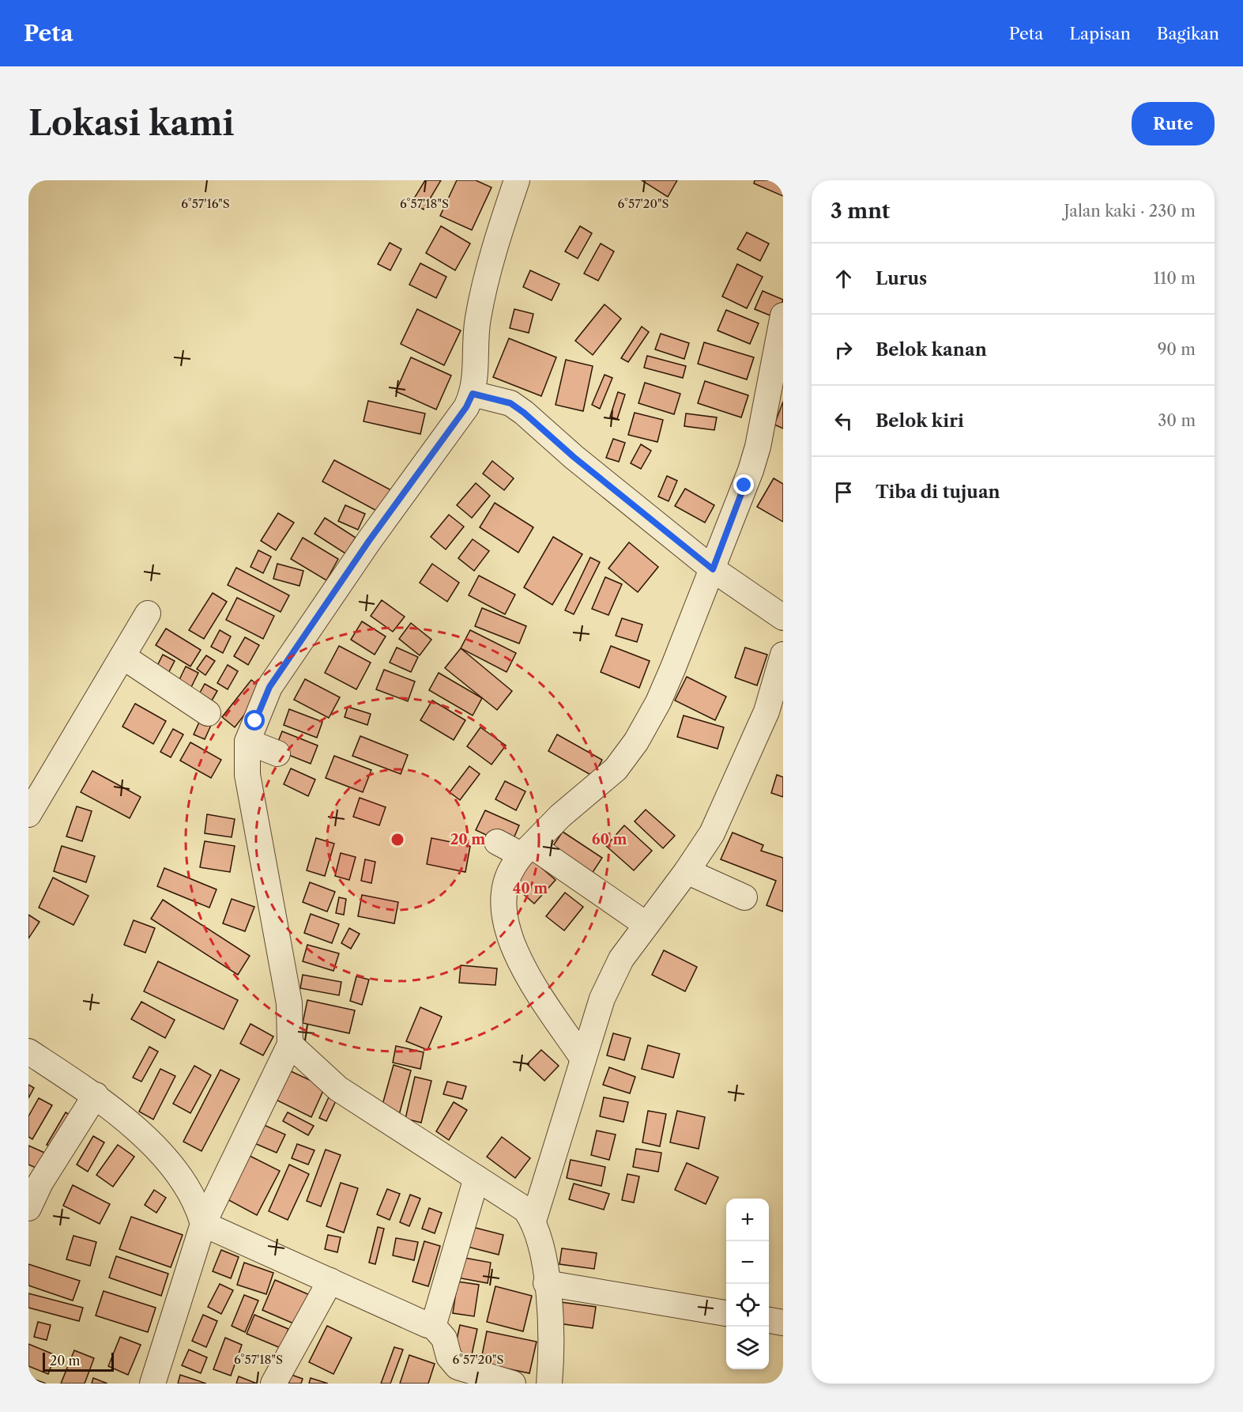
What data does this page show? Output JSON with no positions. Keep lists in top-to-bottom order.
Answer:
{
  "scale_bar": "20 m",
  "page": {
    "header": "Peta",
    "nav": ["Peta", "Lapisan", "Bagikan"],
    "buttons": "Rute",
    "title": "Lokasi kami",
    "heading": ["3 mnt", "Jalan kaki · 230 m"],
    "list": [
      ["Lurus", "110 m"],
      ["Belok kanan", "90 m"],
      ["Belok kiri", "30 m"],
      "Tiba di tujuan"
    ],
    "map_buttons": ["+", "−"],
    "scale": "20 m"
  },
  "coordinates": ["6°57'16\"S", "6°57'18\"S", "6°57'20\"S"],
  "rings": ["20 m", "60 m", "40 m"]
}
